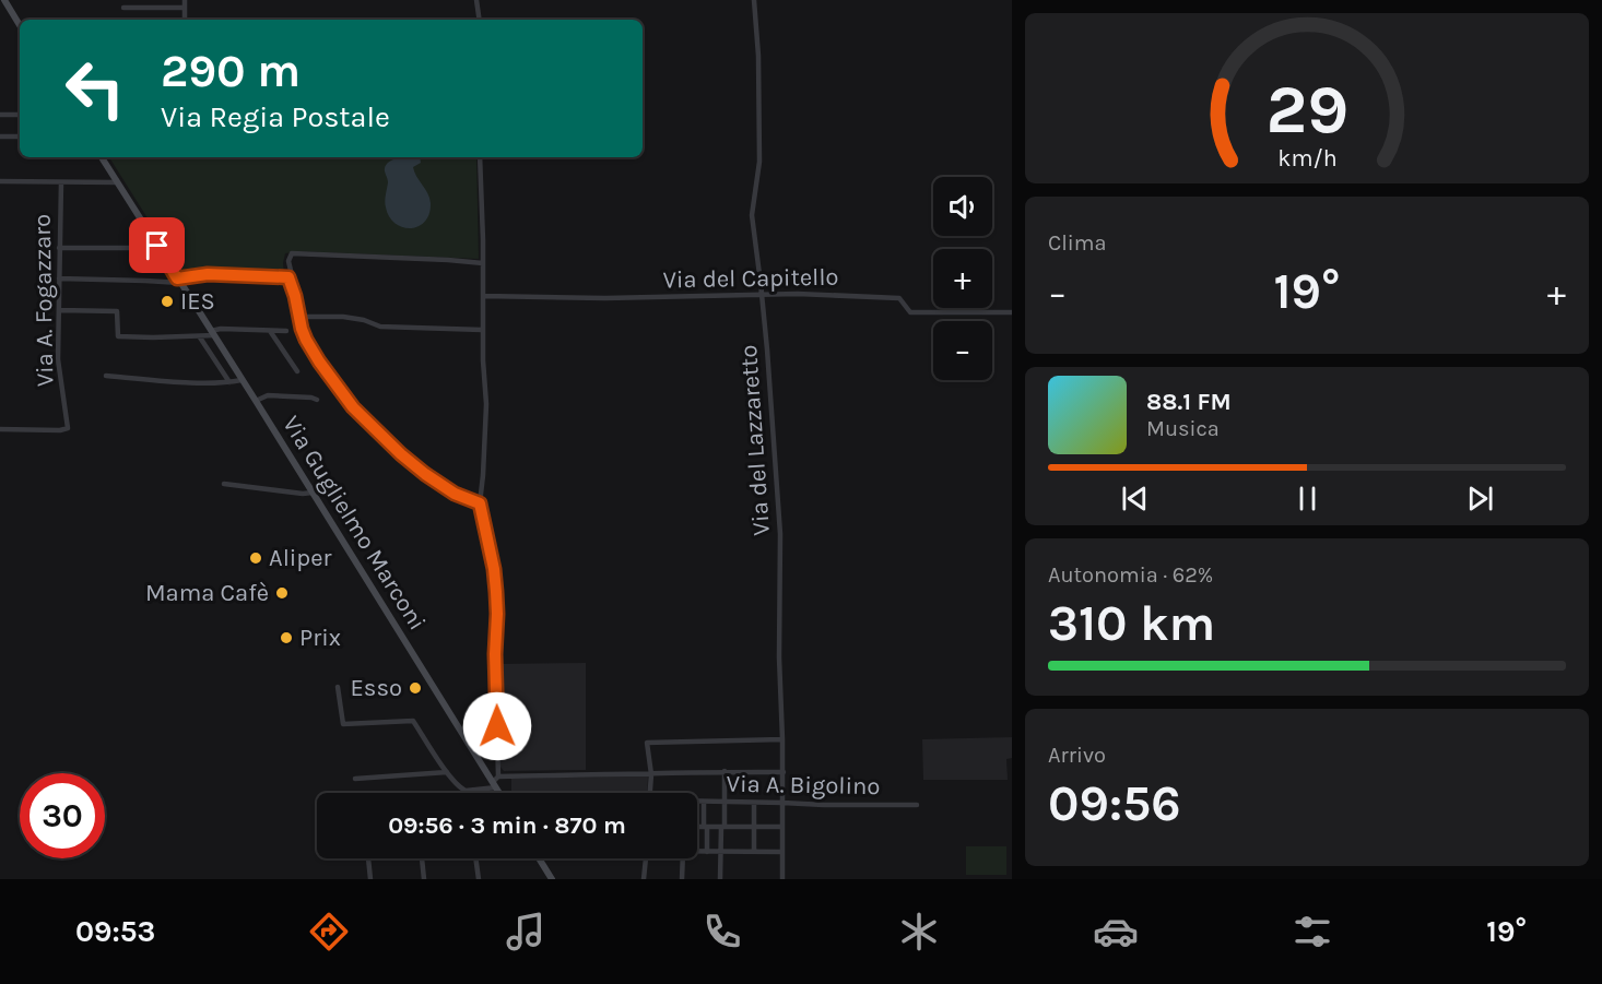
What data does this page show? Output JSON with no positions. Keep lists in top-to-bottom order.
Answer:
{
  "streets": {
    "street": [
      "Via del Capitello",
      "Via A. Fogazzaro",
      "Via del Lazzaretto",
      "Via Guglielmo Marconi",
      "Via A. Bigolino"
    ]
  },
  "crossings": [
    ["Via del Capitello", "Via del Lazzaretto"],
    ["Via del Lazzaretto", "Via A. Bigolino"]
  ],
  "places": [
    "IES",
    "Aliper",
    "Mama Cafè",
    "Prix",
    "Esso"
  ],
  "page": {
    "turn": ["290 m", "Via Regia Postale"],
    "map_buttons": ["+", "−"],
    "tile": [
      "Clima",
      ["Autonomia · 62%", "310 km"],
      ["Arrivo", "09:56"]
    ],
    "heat": ["−", "19°", "+"],
    "song": ["88.1 FM", "Musica"],
    "limit": "30",
    "trip": "09:56 · 3 min · 870 m",
    "tabs": ["09:53", "19°"],
    "gauge": ["29", "km/h"]
  }
}
